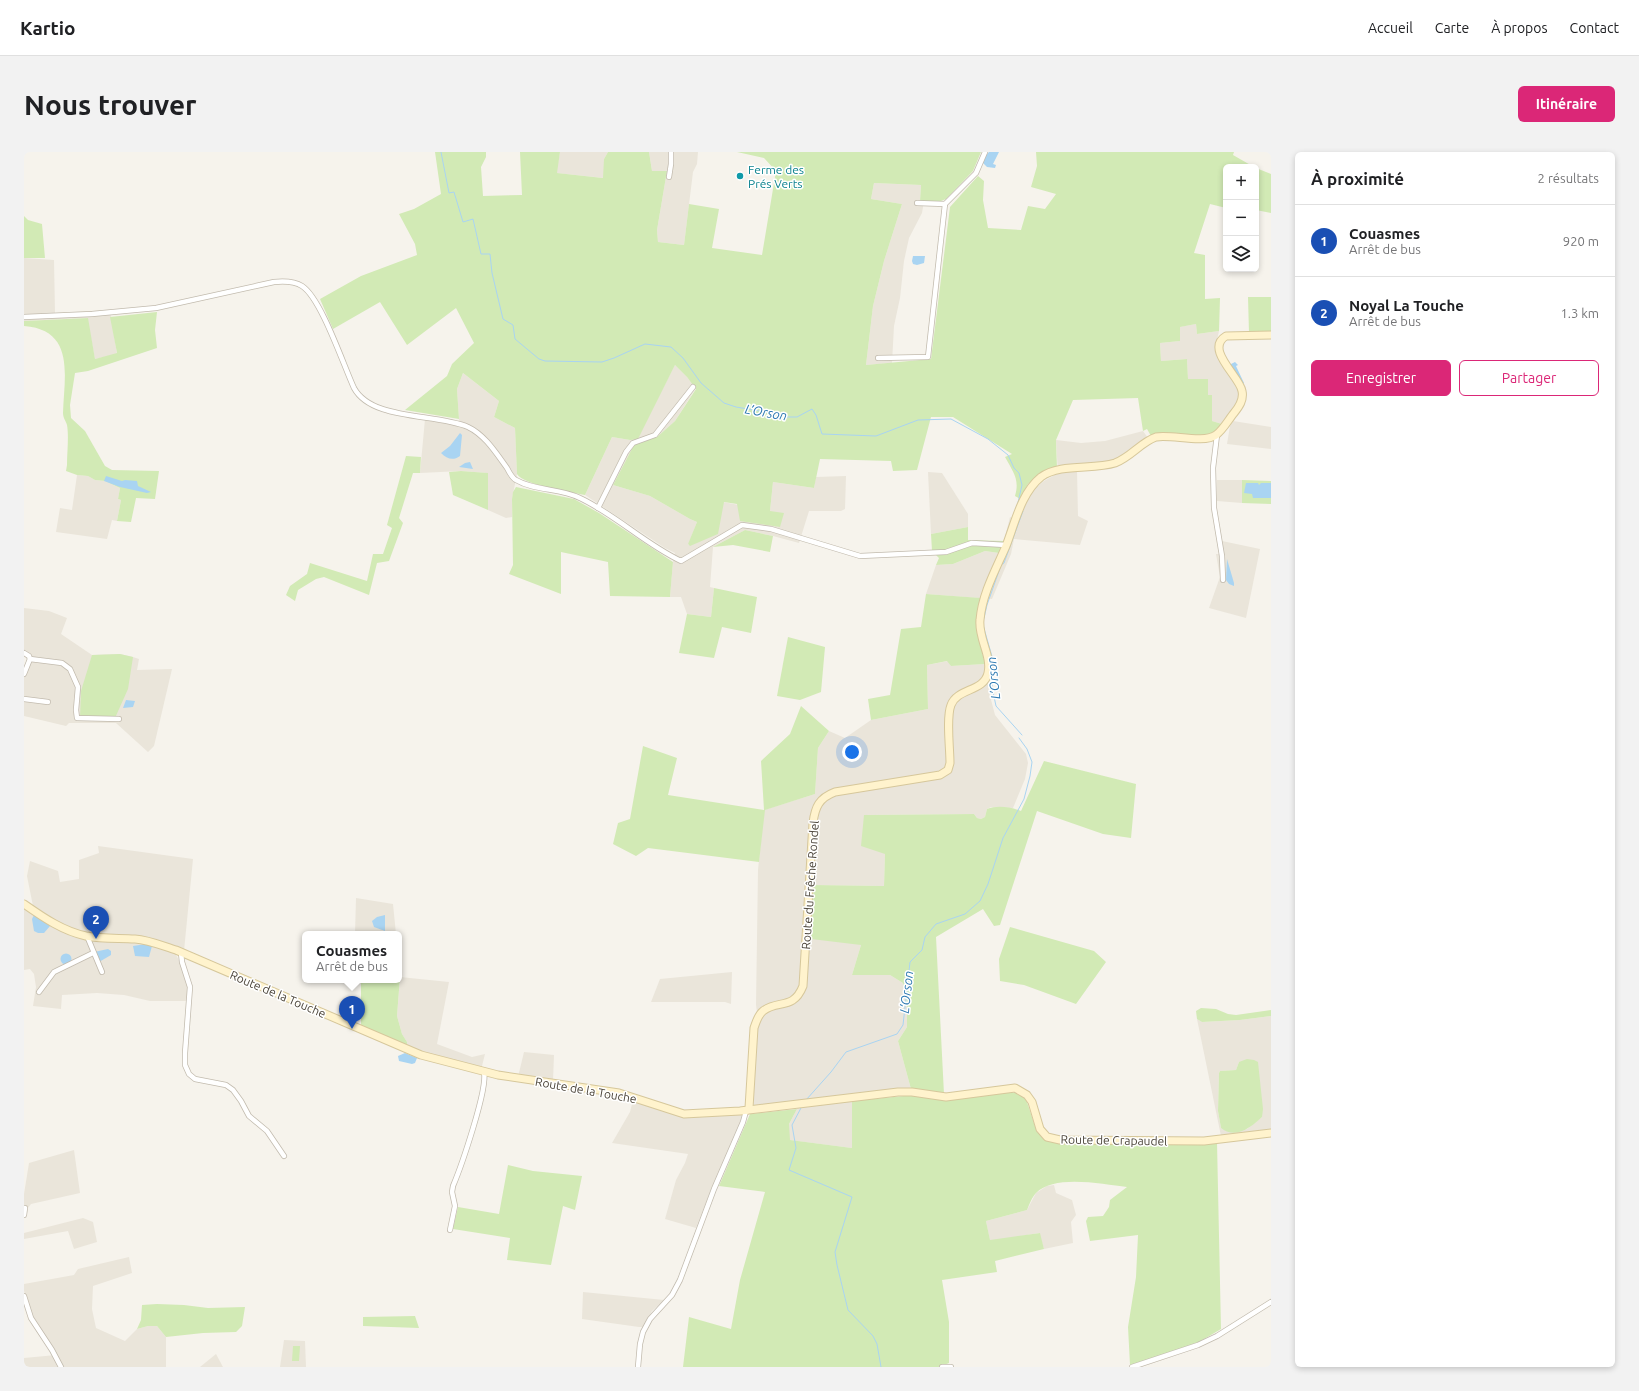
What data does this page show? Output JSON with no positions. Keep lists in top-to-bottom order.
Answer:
{
  "streets": {
    "street": ["Route du Frêche Rondel", "Route de la Touche", "Route de Crapaudel"]
  },
  "crossings": [
    ["Route du Frêche Rondel", "Route de la Touche"],
    ["Route du Frêche Rondel", "Route de Crapaudel"],
    ["Route de la Touche", "Route de Crapaudel"]
  ],
  "water": ["L’Orson"],
  "places": ["Ferme des Prés Verts"],
  "page": {
    "header": "Kartio",
    "nav": [
      "Accueil",
      "Carte",
      "À propos",
      "Contact"
    ],
    "buttons": [
      "Itinéraire",
      ["Enregistrer", "Partager"]
    ],
    "title": "Nous trouver",
    "heading": ["À proximité", "2 résultats"],
    "map_buttons": ["+", "−"],
    "list": [
      {
        "mark": "1",
        "name": "Couasmes",
        "note": "Arrêt de bus",
        "value": "920 m"
      },
      {
        "mark": "2",
        "name": "Noyal La Touche",
        "note": "Arrêt de bus",
        "value": "1.3 km"
      }
    ],
    "pins": ["2", "1"],
    "popup": ["Couasmes", "Arrêt de bus"]
  }
}
